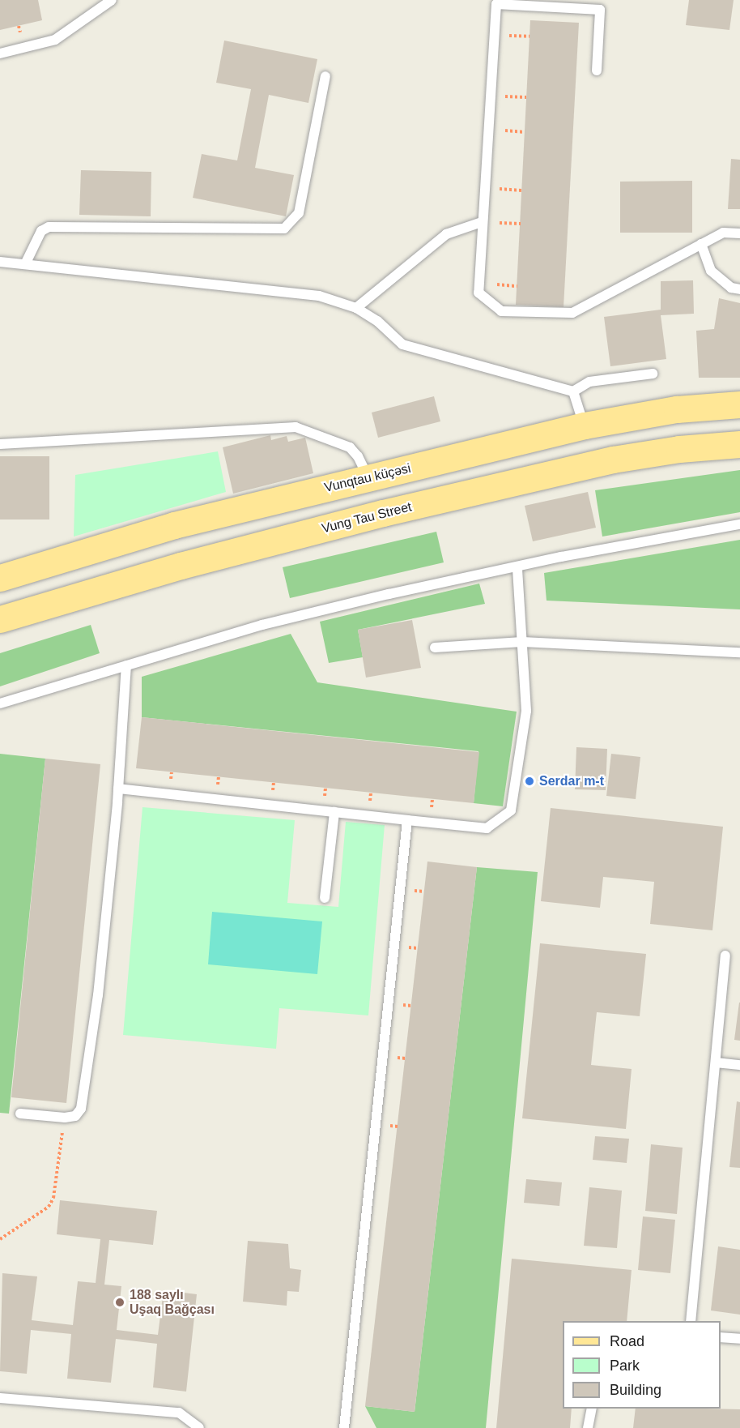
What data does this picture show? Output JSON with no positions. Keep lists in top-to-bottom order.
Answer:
{
  "streets": {
    "main road": ["Vunqtau küçəsi", "Vung Tau Street"]
  },
  "places": ["Serdar m-t", "188 saylı Uşaq Bağçası"],
  "legend": ["Road", "Park", "Building"]
}
